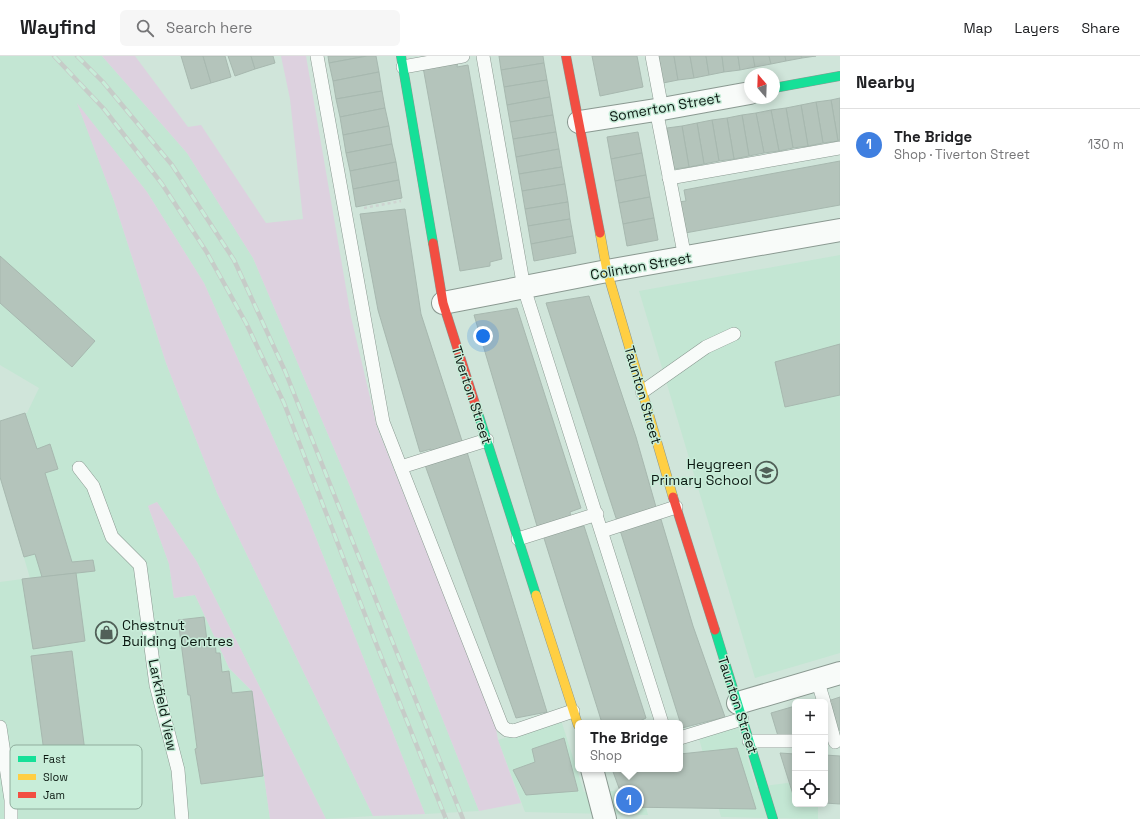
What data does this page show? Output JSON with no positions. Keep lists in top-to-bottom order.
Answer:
{
  "streets": {
    "street": [
      "Somerton Street",
      "Colinton Street",
      "Tiverton Street",
      "Taunton Street"
    ],
    "lane": ["Larkfield View"]
  },
  "crossings": [
    ["Somerton Street", "Taunton Street"],
    ["Colinton Street", "Tiverton Street"],
    ["Colinton Street", "Taunton Street"]
  ],
  "places": {
    "school or university": ["Heygreen Primary School"],
    "shop": ["Chestnut Building Centres"]
  },
  "legend": ["Fast", "Slow", "Jam"],
  "north": "top",
  "page": {
    "header": "Wayfind",
    "search": "Search here",
    "nav": ["Map", "Layers", "Share"],
    "heading": "Nearby",
    "list": [
      {
        "mark": "1",
        "name": "The Bridge",
        "note": "Shop · Tiverton Street",
        "value": "130 m"
      }
    ],
    "map_buttons": ["+", "−"],
    "popup": ["The Bridge", "Shop"],
    "pins": "1"
  }
}
